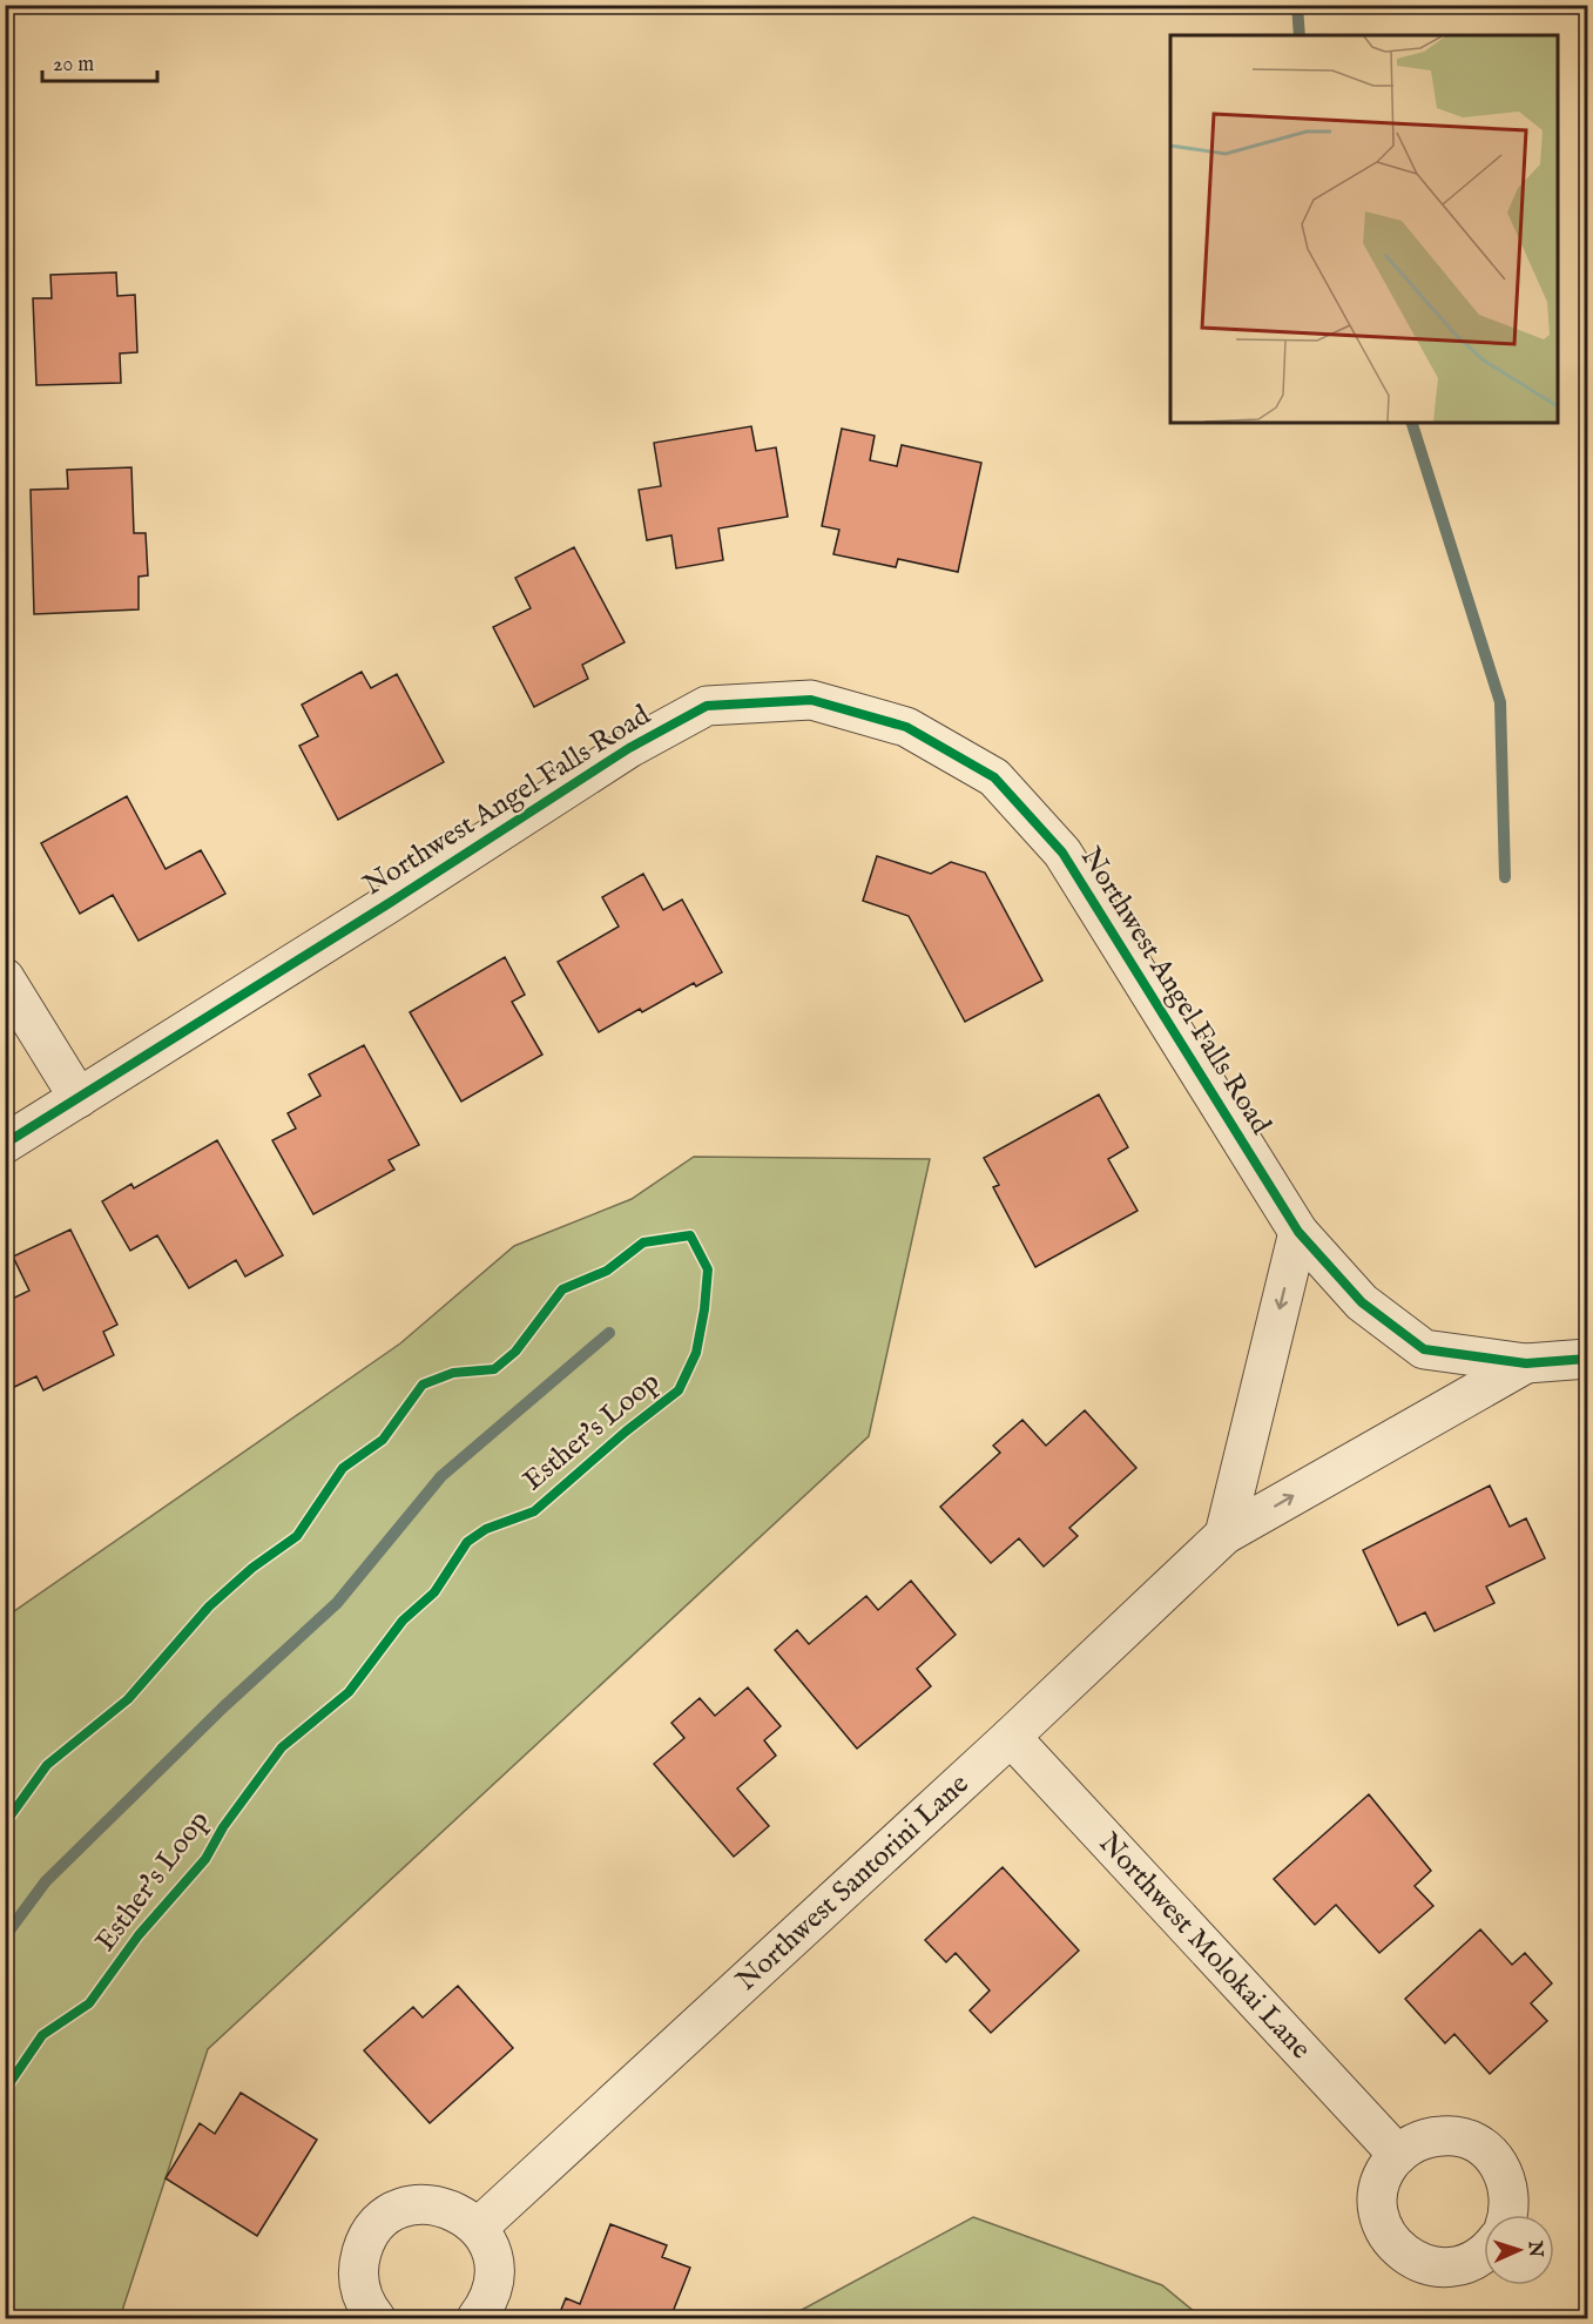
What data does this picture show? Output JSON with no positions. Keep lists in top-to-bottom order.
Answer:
{
  "streets": {
    "street": ["Northwest Angel Falls Road", "Northwest Santorini Lane", "Northwest Molokai Lane"],
    "cycle path": ["Esther's Loop"]
  },
  "crossings": [
    ["Northwest Angel Falls Road", "Northwest Santorini Lane"],
    ["Northwest Santorini Lane", "Northwest Molokai Lane"]
  ],
  "scale_bar": "20 m",
  "north": "right"
}
